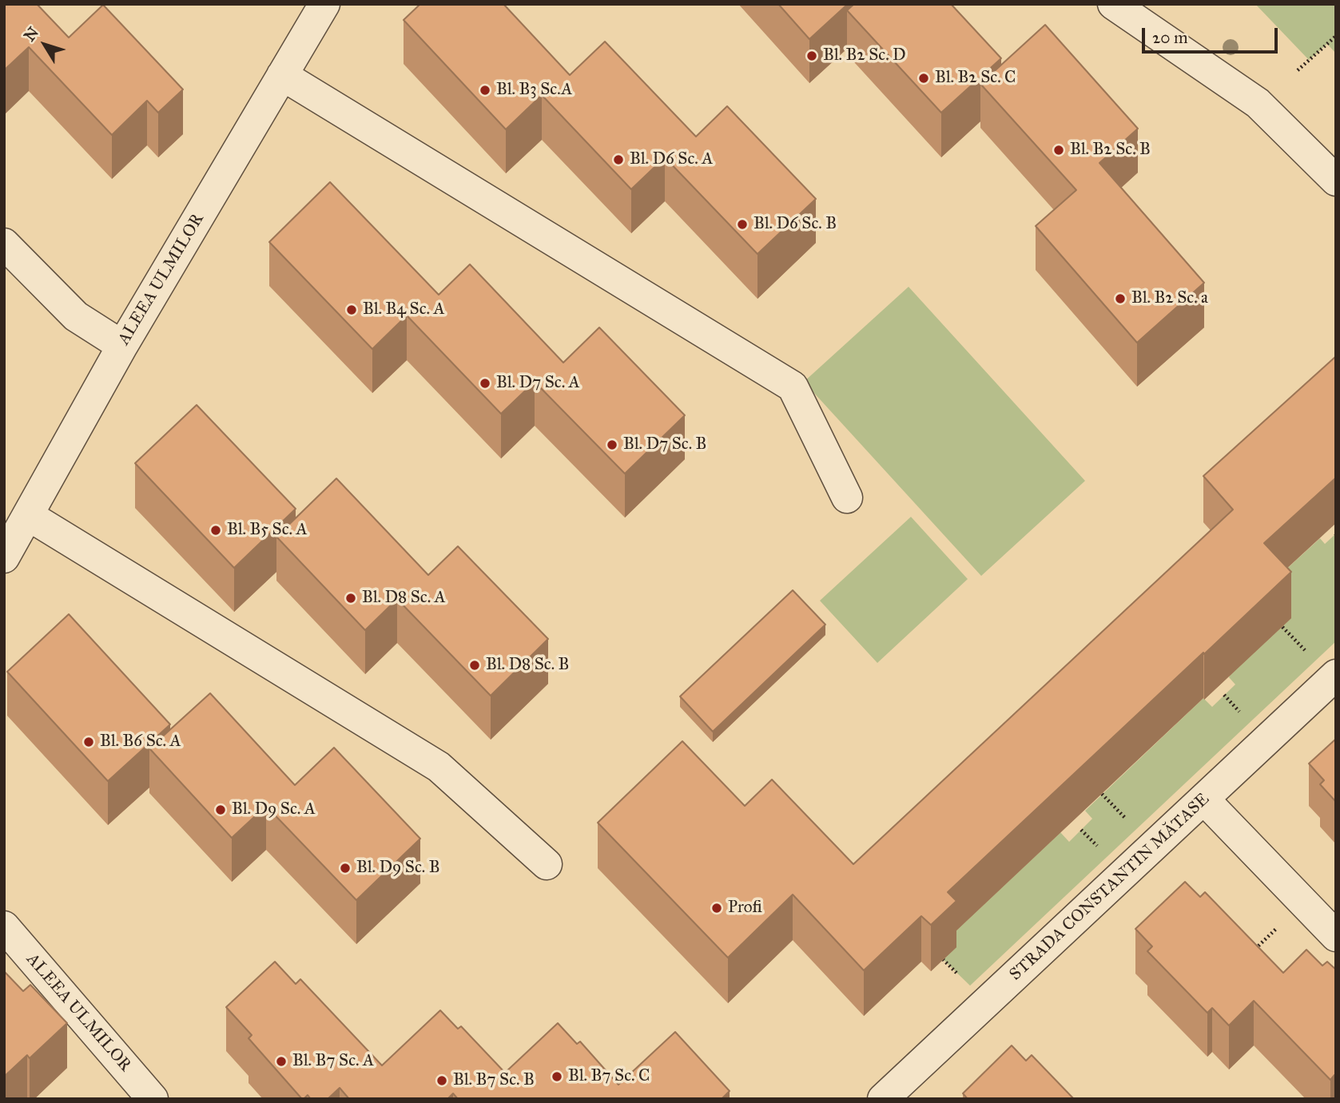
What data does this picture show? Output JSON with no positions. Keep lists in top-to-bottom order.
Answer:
{
  "streets": {
    "street": ["ALEEA ULMILOR", "STRADA CONSTANTIN MĂTASE"]
  },
  "places": [
    "Bl. B2 Sc. D",
    "Bl. B2 Sc. C",
    "Bl. B3 Sc.A",
    "Bl. B2 Sc. B",
    "Bl. D6 Sc. A",
    "Bl. D6 Sc. B",
    "Bl. B2 Sc. a",
    "Bl. B4 Sc. A",
    "Bl. D7 Sc. A",
    "Bl. D7 Sc. B",
    "Bl. B5 Sc. A",
    "Bl. D8 Sc. A",
    "Bl. D8 Sc. B",
    "Bl. B6 Sc. A",
    "Bl. D9 Sc. A",
    "Bl. D9 Sc. B",
    "Profi",
    "Bl. B7 Sc. A",
    "Bl. B7 Sc. C",
    "Bl. B7 Sc. B"
  ],
  "scale_bar": "20 m",
  "north": "top left"
}
